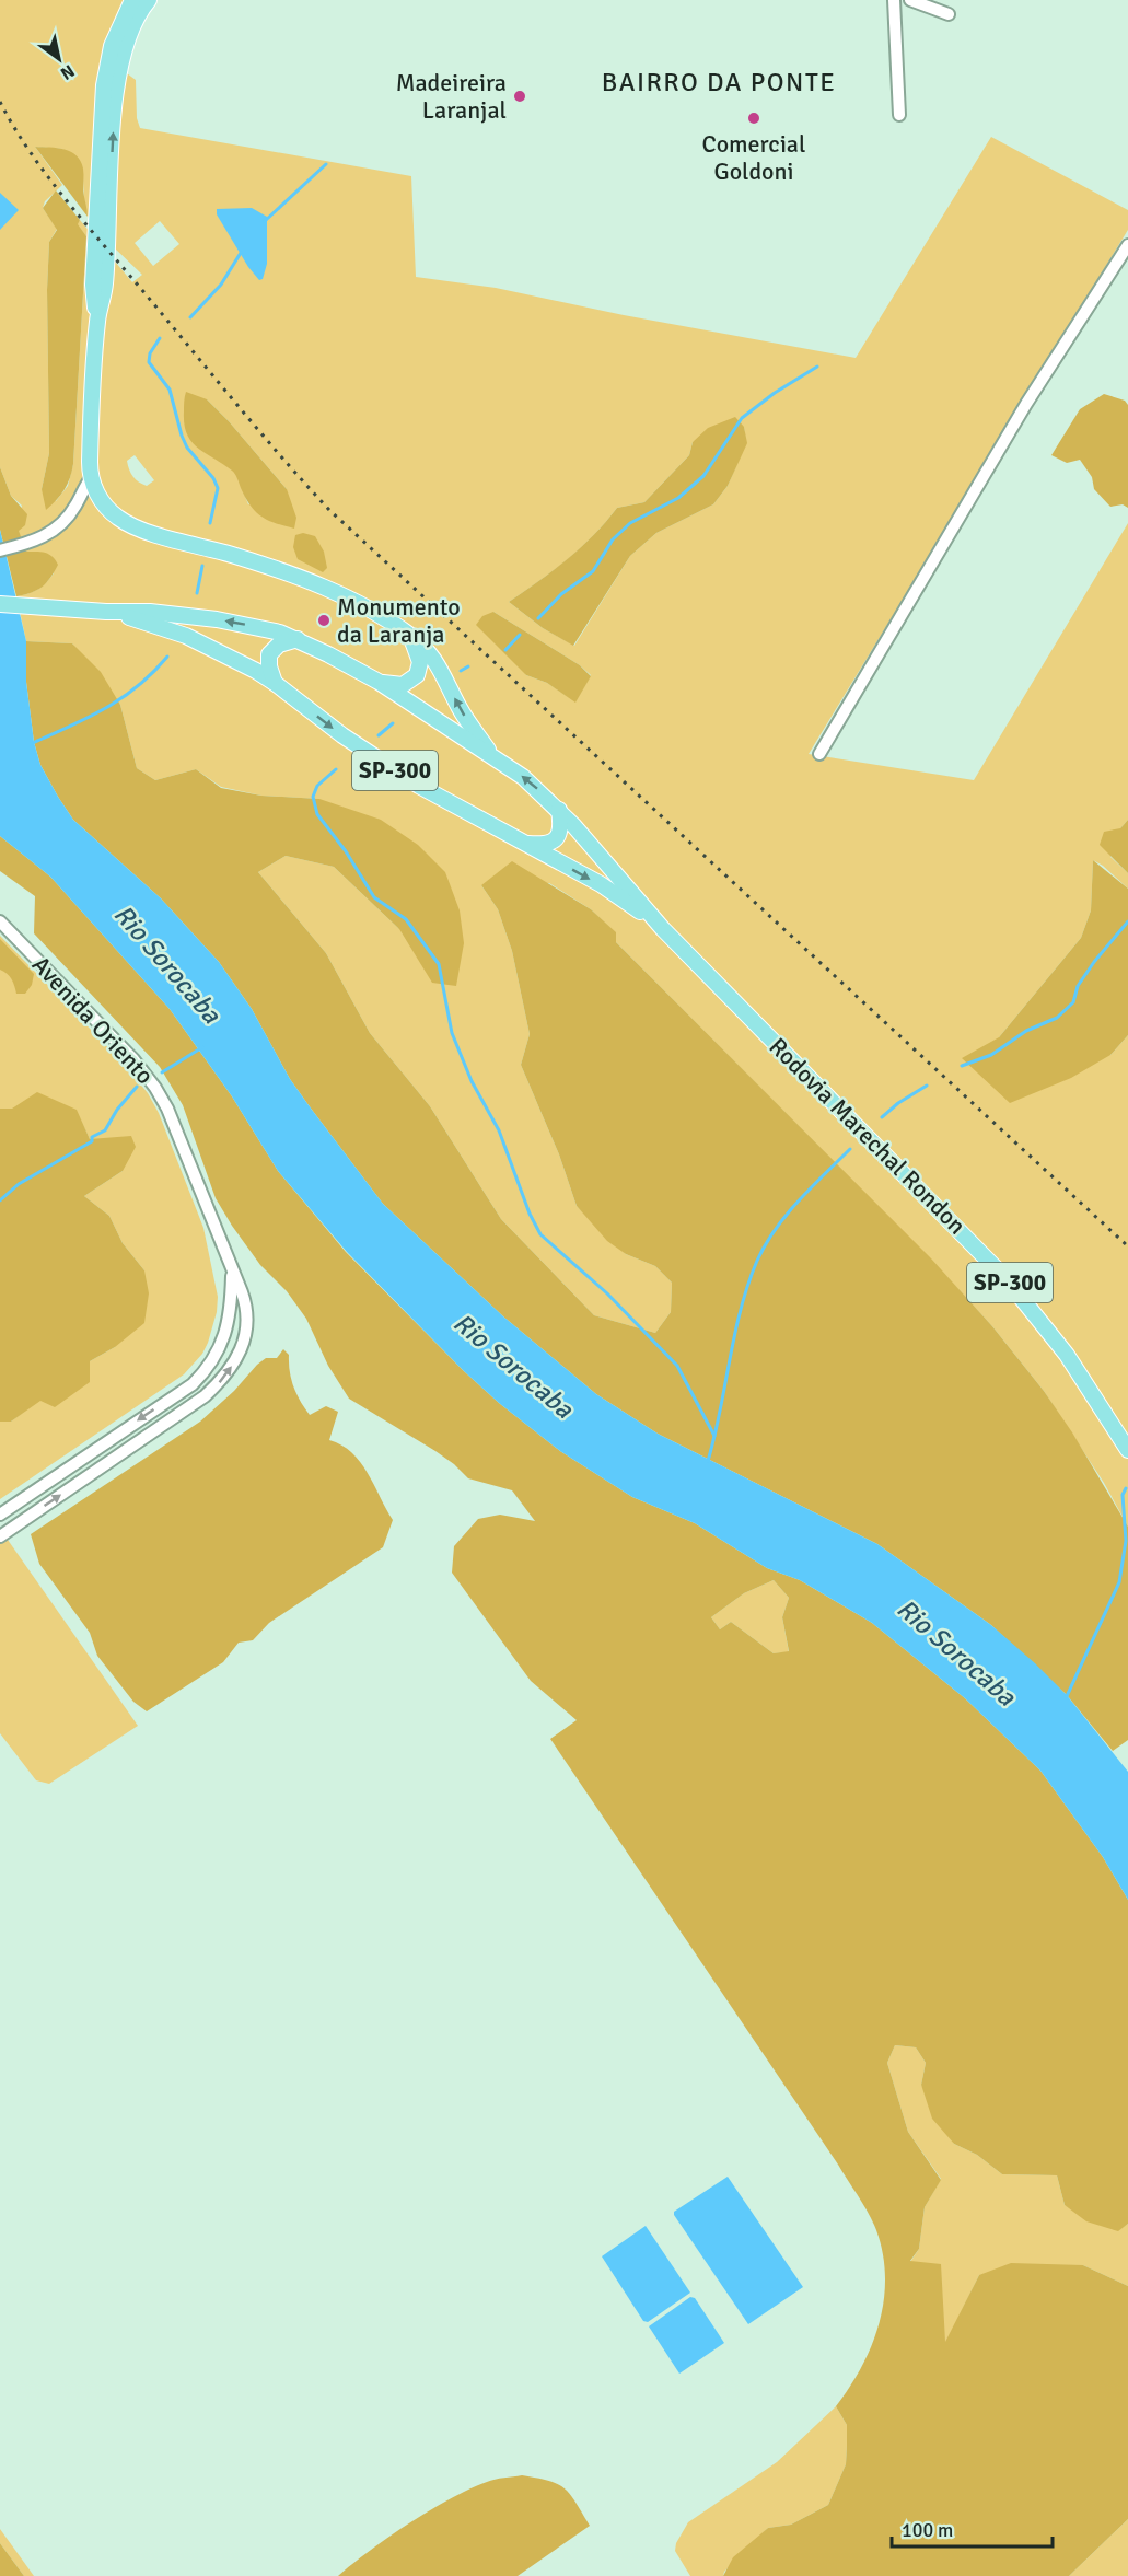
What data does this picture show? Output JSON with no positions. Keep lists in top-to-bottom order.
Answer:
{
  "streets": {
    "main road": ["SP-300", "Rodovia Marechal Rondon"],
    "street": ["Avenida Oriento"]
  },
  "districts": ["BAIRRO DA PONTE"],
  "water": ["Rio Sorocaba"],
  "places": ["Madeireira Laranjal", "Comercial Goldoni", "Monumento da Laranja"],
  "scale_bar": "100 m",
  "north": "bottom right"
}
